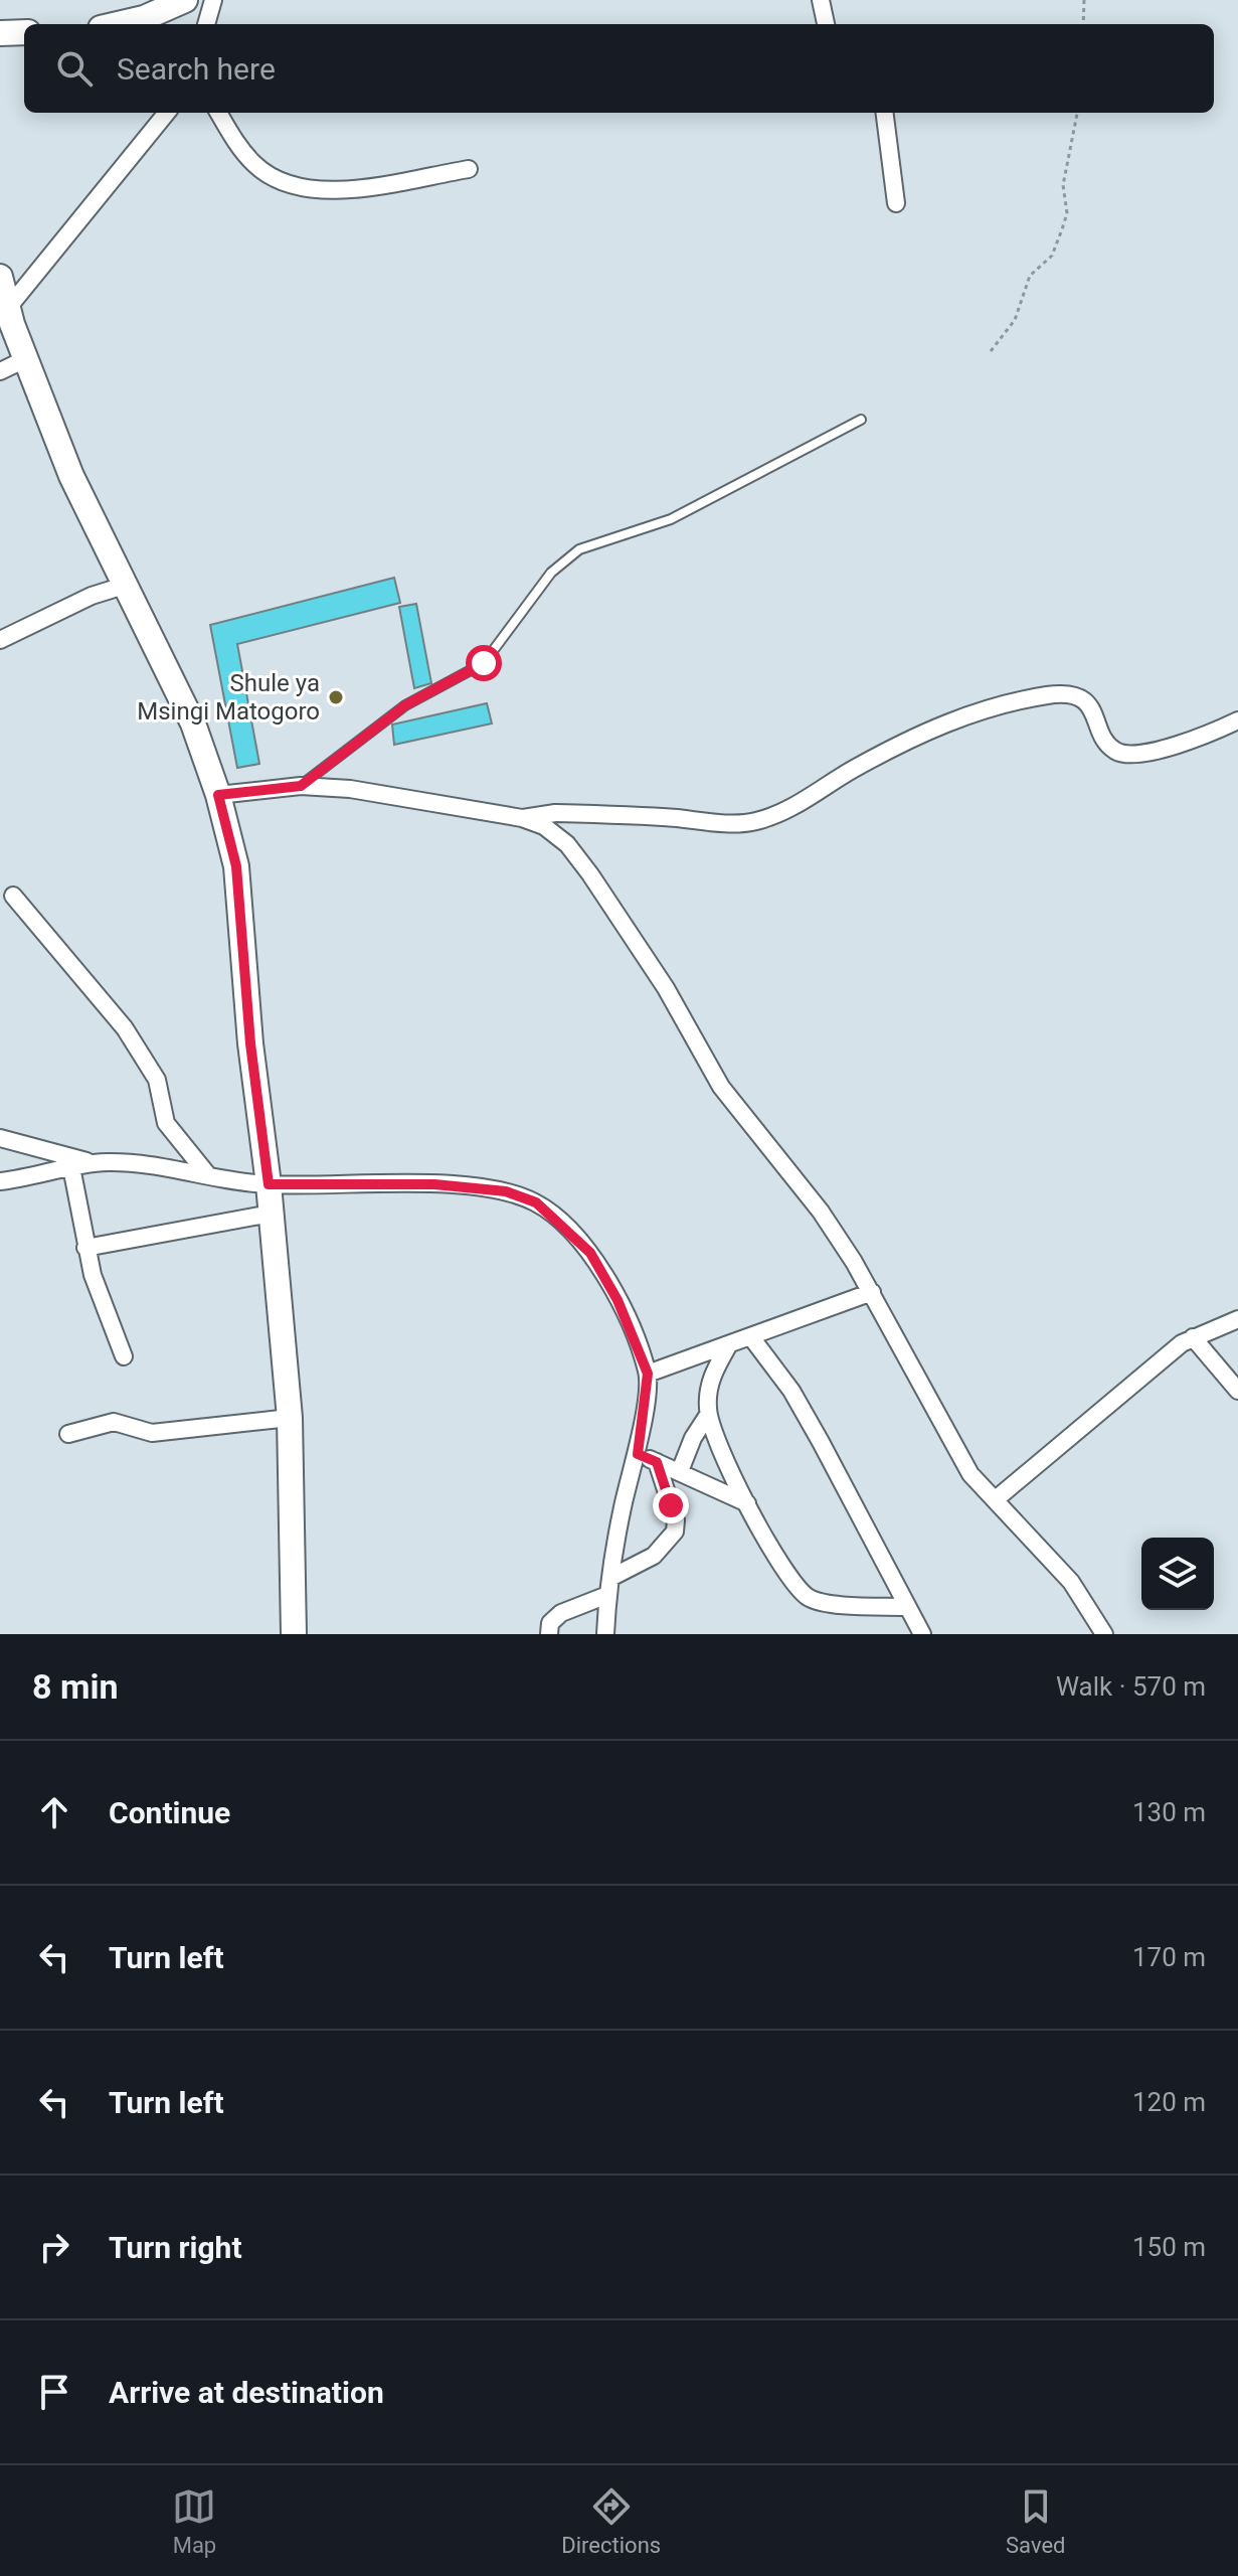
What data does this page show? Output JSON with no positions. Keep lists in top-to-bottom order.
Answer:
{
  "places": ["Shule ya Msingi Matogoro"],
  "page": {
    "search": "Search here",
    "heading": ["8 min", "Walk · 570 m"],
    "list": [
      ["Continue", "130 m"],
      ["Turn left", "170 m"],
      ["Turn left", "120 m"],
      ["Turn right", "150 m"],
      "Arrive at destination"
    ],
    "nav": ["Map", "Directions", "Saved"]
  }
}
